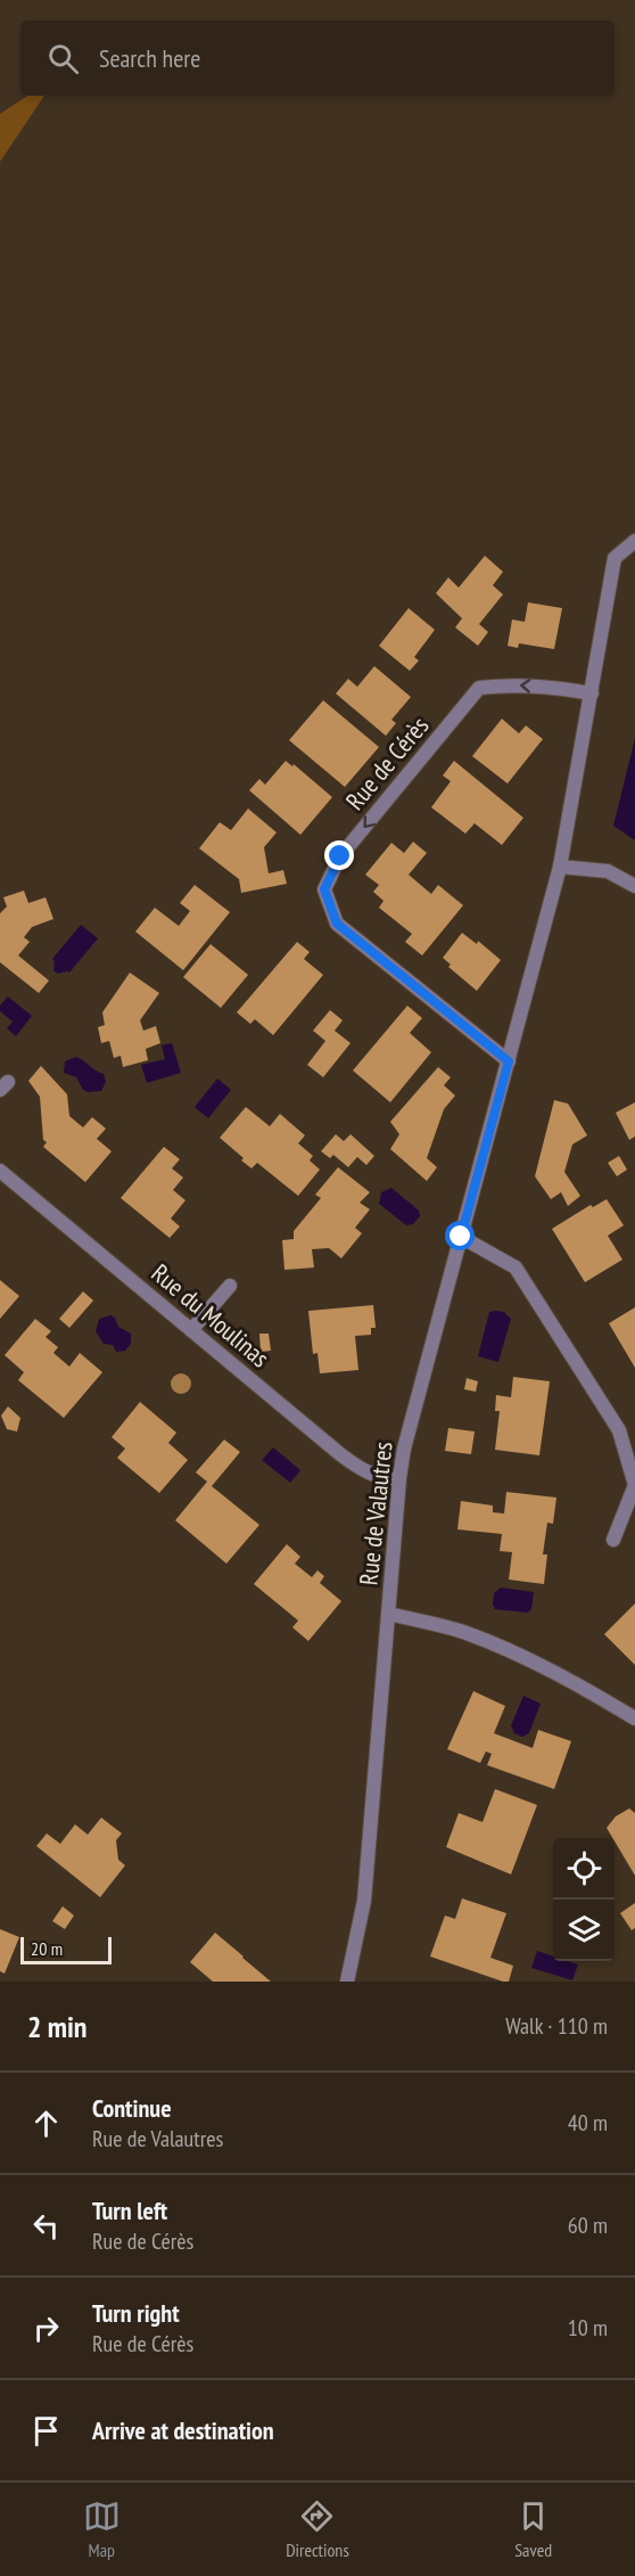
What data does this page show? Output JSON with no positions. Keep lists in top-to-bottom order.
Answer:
{
  "streets": {
    "street": ["Rue de Cérès", "Rue du Moulinas", "Rue de Valautres"]
  },
  "crossings": [
    ["Rue de Cérès", "Rue de Valautres"],
    ["Rue du Moulinas", "Rue de Valautres"]
  ],
  "scale_bar": "20 m",
  "page": {
    "search": "Search here",
    "scale": "20 m",
    "heading": ["2 min", "Walk · 110 m"],
    "list": [
      ["Continue", "Rue de Valautres", "40 m"],
      ["Turn left", "Rue de Cérès", "60 m"],
      ["Turn right", "Rue de Cérès", "10 m"],
      "Arrive at destination"
    ],
    "nav": ["Map", "Directions", "Saved"]
  }
}
